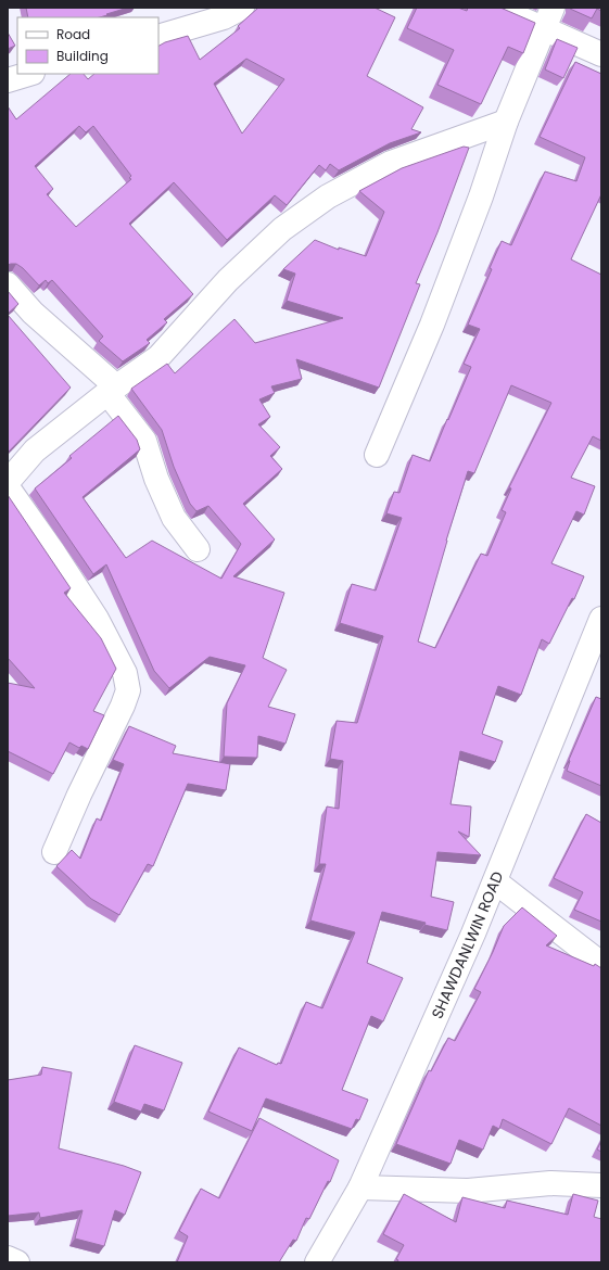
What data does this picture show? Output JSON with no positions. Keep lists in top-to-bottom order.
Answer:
{
  "streets": {
    "street": ["SHAWDANLWIN ROAD"]
  },
  "legend": ["Road", "Building"]
}
